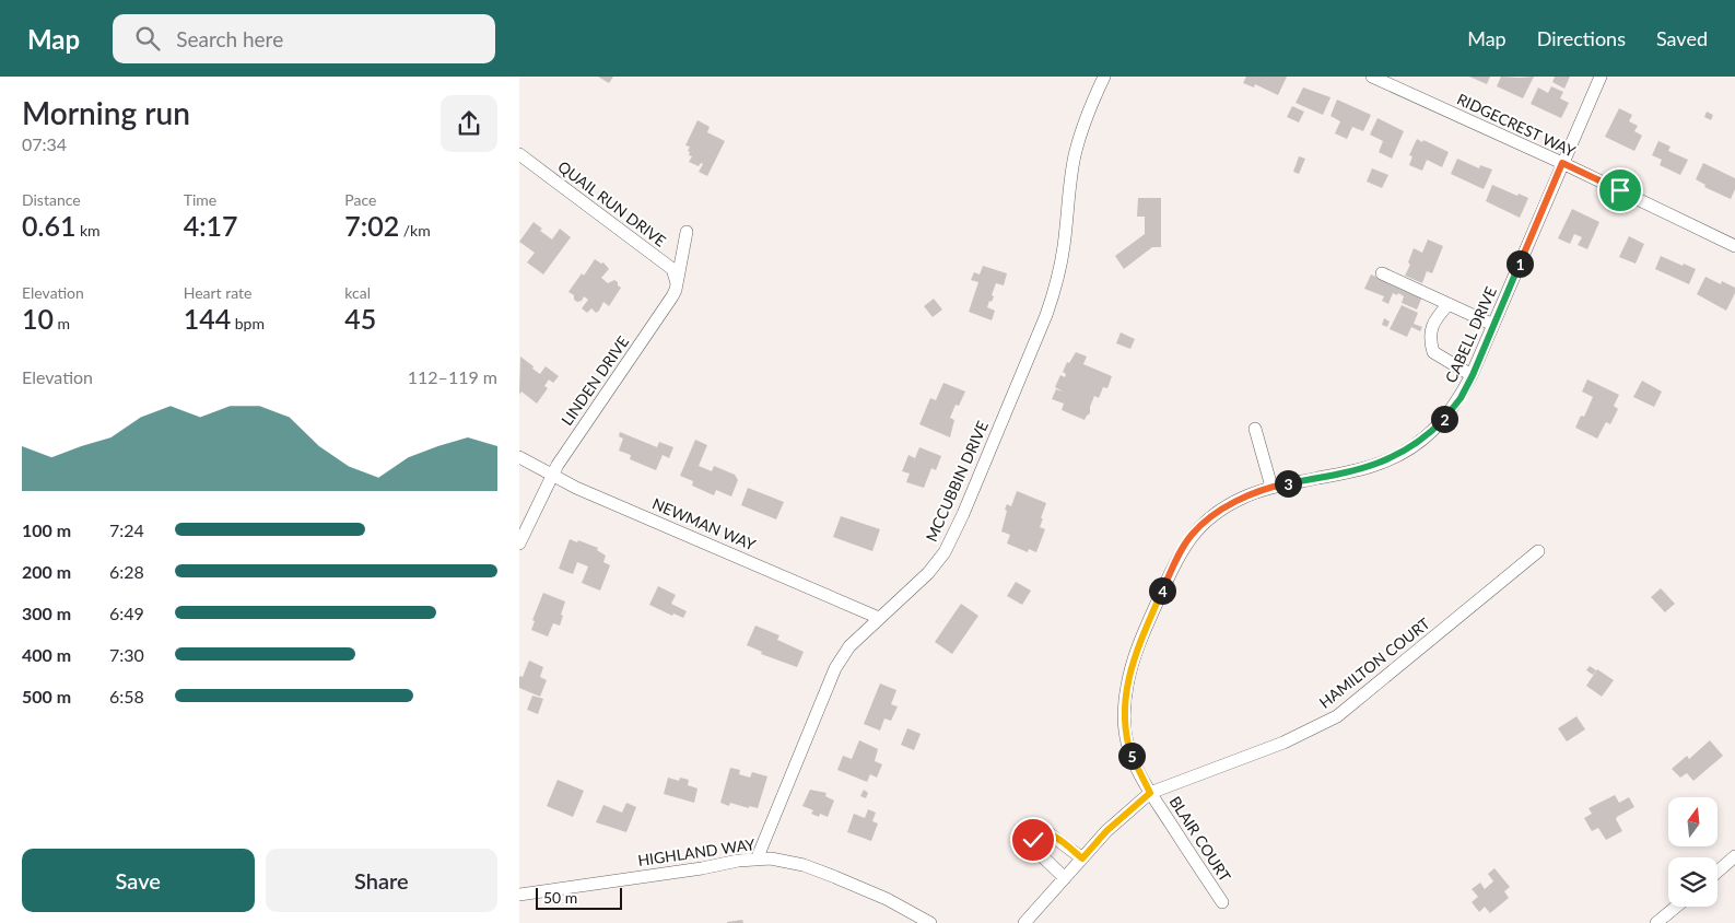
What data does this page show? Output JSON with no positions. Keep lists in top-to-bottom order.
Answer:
{
  "streets": {
    "street": [
      "RIDGECREST WAY",
      "QUAIL RUN DRIVE",
      "CABELL DRIVE",
      "LINDEN DRIVE",
      "MCCUBBIN DRIVE",
      "NEWMAN WAY",
      "HAMILTON COURT",
      "BLAIR COURT",
      "HIGHLAND WAY"
    ]
  },
  "crossings": [
    ["RIDGECREST WAY", "CABELL DRIVE"],
    ["QUAIL RUN DRIVE", "LINDEN DRIVE"],
    ["CABELL DRIVE", "HAMILTON COURT"],
    ["CABELL DRIVE", "BLAIR COURT"],
    ["LINDEN DRIVE", "NEWMAN WAY"],
    ["MCCUBBIN DRIVE", "NEWMAN WAY"],
    ["MCCUBBIN DRIVE", "HIGHLAND WAY"],
    ["HAMILTON COURT", "BLAIR COURT"]
  ],
  "scale_bar": "50 m",
  "north": "top",
  "page": {
    "header": "Map",
    "search": "Search here",
    "nav": ["Map", "Directions", "Saved"],
    "heading": ["Morning run", "07:34"],
    "stats": [
      ["Distance", "0.61 km"],
      ["Time", "4:17"],
      ["Pace", "7:02 /km"],
      ["Elevation", "10 m"],
      ["Heart rate", "144 bpm"],
      ["kcal", "45"]
    ],
    "pins": [
      "1",
      "2",
      "3",
      "4",
      "5"
    ],
    "chart": ["Elevation", "112–119 m"],
    "list": [
      {
        "name": "100 m",
        "note": "7:24"
      },
      {
        "name": "200 m",
        "note": "6:28"
      },
      {
        "name": "300 m",
        "note": "6:49"
      },
      {
        "name": "400 m",
        "note": "7:30"
      },
      {
        "name": "500 m",
        "note": "6:58"
      }
    ],
    "buttons": ["Save", "Share"],
    "scale": "50 m"
  }
}
